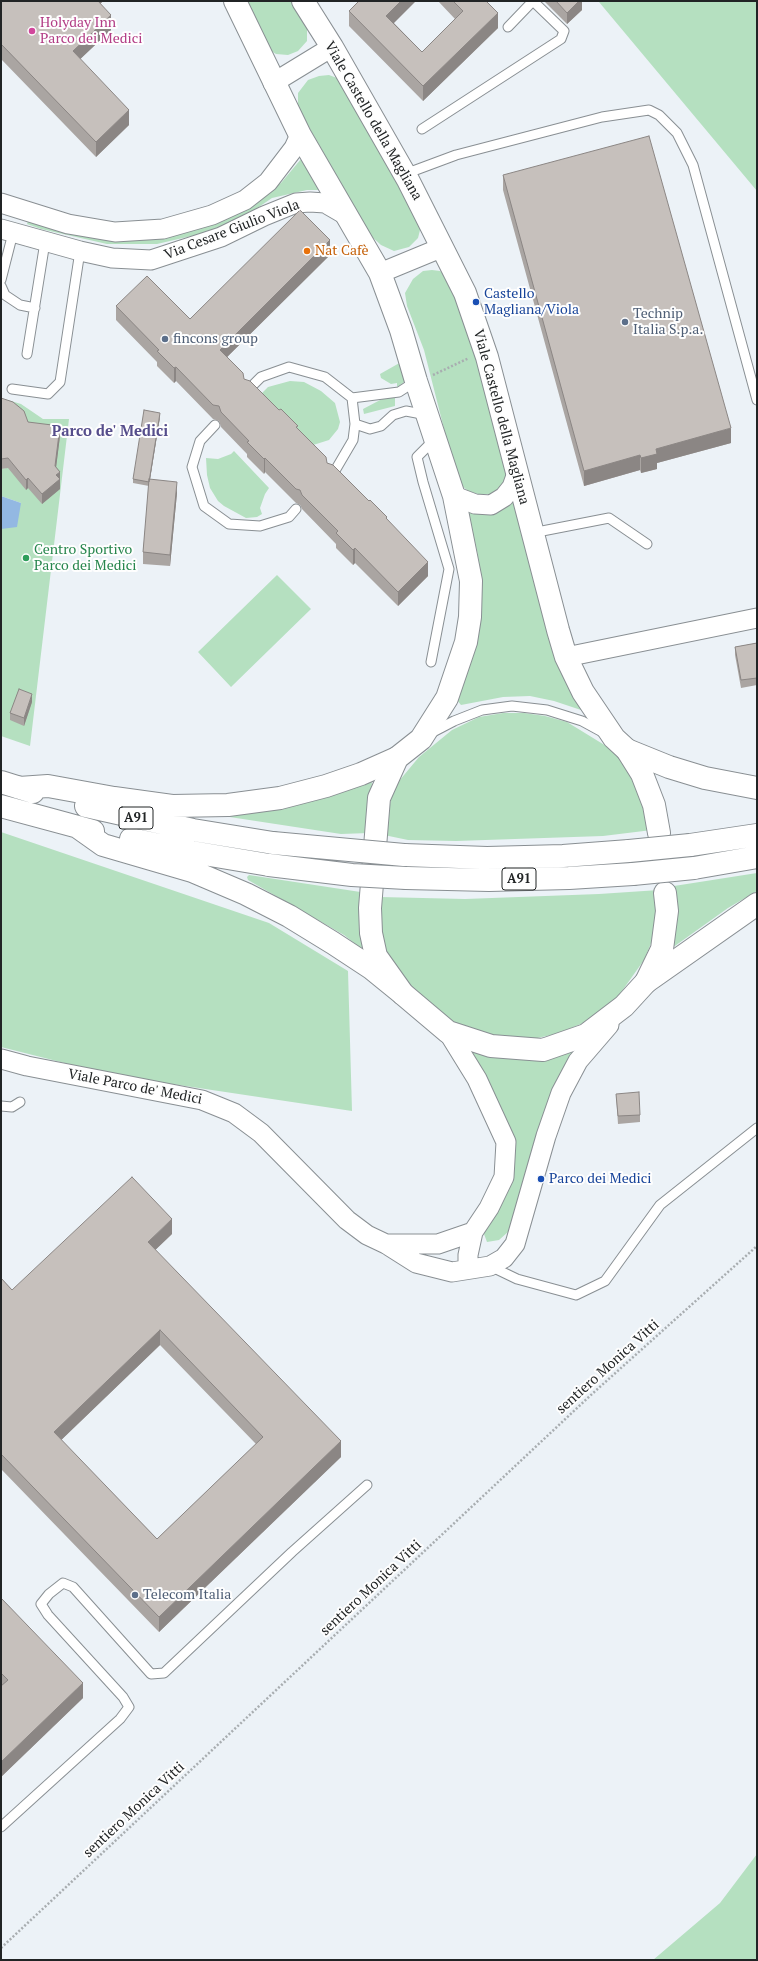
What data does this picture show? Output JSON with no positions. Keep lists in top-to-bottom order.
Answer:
{
  "streets": {
    "main road": ["Viale Castello della Magliana", "A91"],
    "street": ["Via Cesare Giulio Viola", "Viale Parco de' Medici"],
    "path": ["sentiero Monica Vitti"]
  },
  "districts": ["Parco de' Medici"],
  "places": [
    "Holyday Inn Parco dei Medici",
    "Nat Cafè",
    "Castello Magliana/Viola",
    "Technip Italia S.p.a.",
    "fincons group",
    "Centro Sportivo Parco dei Medici",
    "Parco dei Medici",
    "Telecom Italia"
  ]
}
